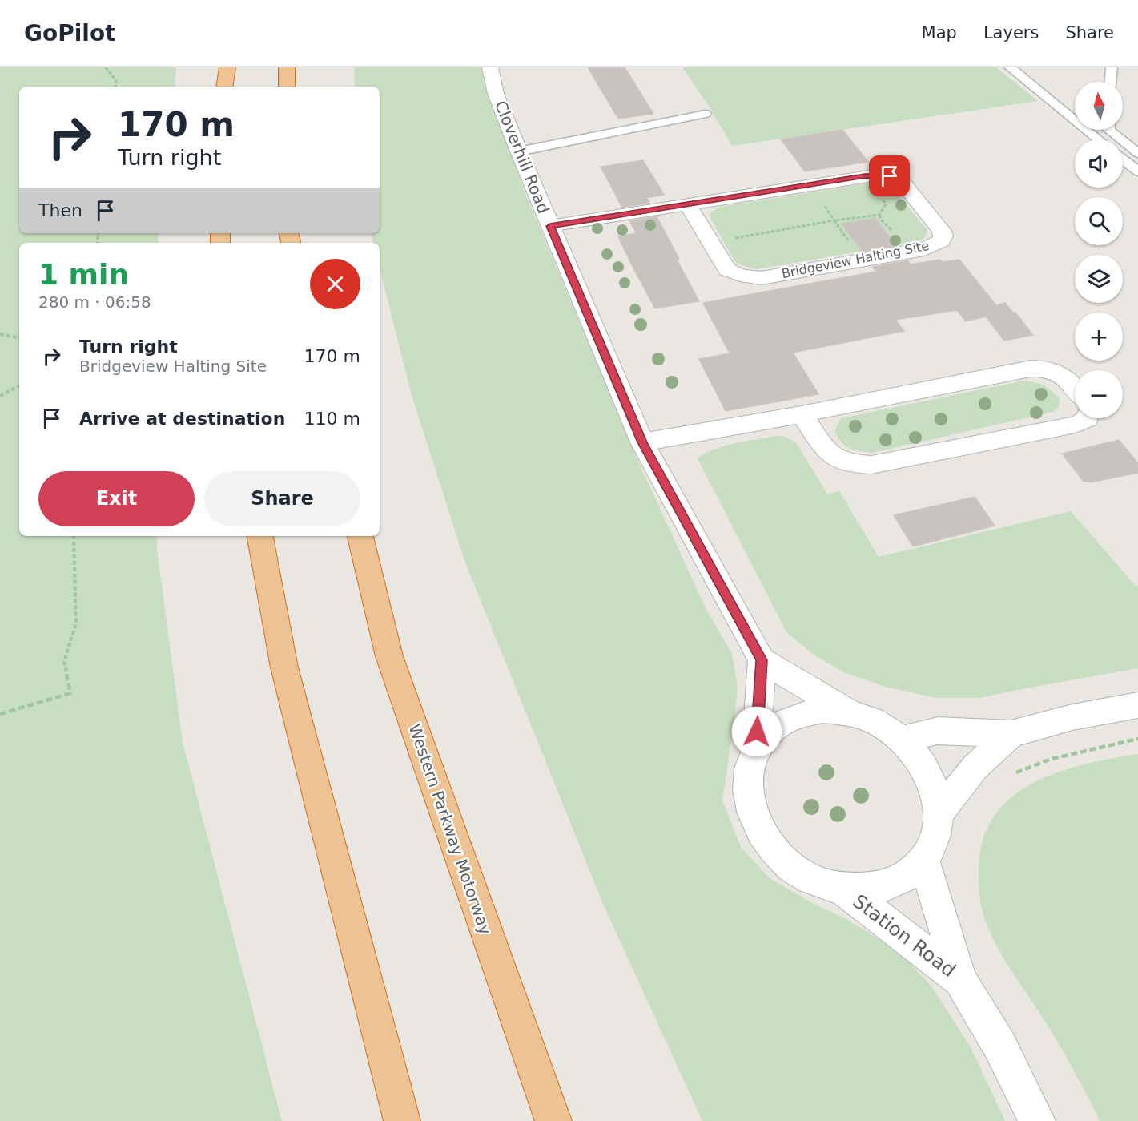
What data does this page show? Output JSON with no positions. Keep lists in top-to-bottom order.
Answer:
{
  "streets": {
    "highway": ["Western Parkway Motorway"],
    "street": ["Cloverhill Road", "Bridgeview Halting Site", "Station Road"]
  },
  "crossings": [
    ["Cloverhill Road", "Bridgeview Halting Site"]
  ],
  "north": "top",
  "page": {
    "header": "GoPilot",
    "nav": ["Map", "Layers", "Share"],
    "map_buttons": ["+", "−"],
    "turn": ["170 m", "Turn right"],
    "then": "Then",
    "heading": ["1 min", "280 m · 06:58"],
    "list": [
      {
        "name": "Turn right",
        "note": "Bridgeview Halting Site",
        "value": "170 m"
      },
      {
        "name": "Arrive at destination",
        "value": "110 m"
      }
    ],
    "buttons": ["Exit", "Share"]
  }
}
